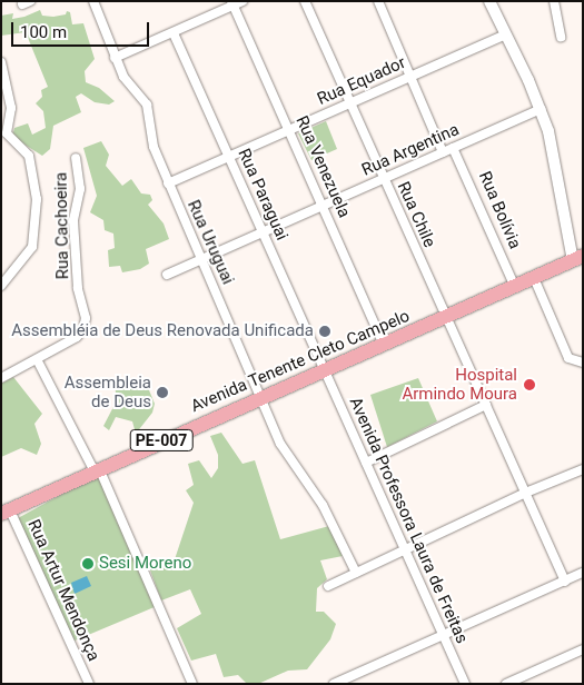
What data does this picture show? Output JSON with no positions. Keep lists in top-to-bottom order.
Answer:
{
  "streets": {
    "main road": ["Avenida Tenente Cleto Campelo", "PE-007"],
    "street": [
      "Rua Equador",
      "Rua Argentina",
      "Rua Venezuela",
      "Rua Paraguai",
      "Rua Bolívia",
      "Rua Chile",
      "Rua Cachoeira",
      "Rua Uruguai",
      "Avenida Professora Laura de Freitas",
      "Rua Artur Mendonça"
    ]
  },
  "crossings": [
    ["Rua Equador", "Rua Venezuela"],
    ["Rua Equador", "Rua Paraguai"],
    ["Rua Equador", "Rua Chile"],
    ["Rua Equador", "Rua Uruguai"],
    ["Rua Argentina", "Rua Venezuela"],
    ["Rua Argentina", "Rua Paraguai"],
    ["Rua Argentina", "Rua Bolívia"],
    ["Rua Argentina", "Rua Chile"],
    ["Rua Argentina", "Rua Uruguai"],
    ["Rua Venezuela", "Avenida Tenente Cleto Campelo"],
    ["Rua Paraguai", "Avenida Tenente Cleto Campelo"],
    ["Rua Paraguai", "Avenida Professora Laura de Freitas"],
    ["Rua Bolívia", "Avenida Tenente Cleto Campelo"],
    ["Rua Chile", "Avenida Tenente Cleto Campelo"],
    ["Rua Uruguai", "Avenida Tenente Cleto Campelo"],
    ["Avenida Tenente Cleto Campelo", "Avenida Professora Laura de Freitas"],
    ["Avenida Tenente Cleto Campelo", "Rua Artur Mendonça"]
  ],
  "places": [
    "Assembléia de Deus Renovada Unificada",
    "Hospital Armindo Moura",
    "Assembleia de Deus",
    "Sesi Moreno"
  ],
  "scale_bar": "100 m"
}
